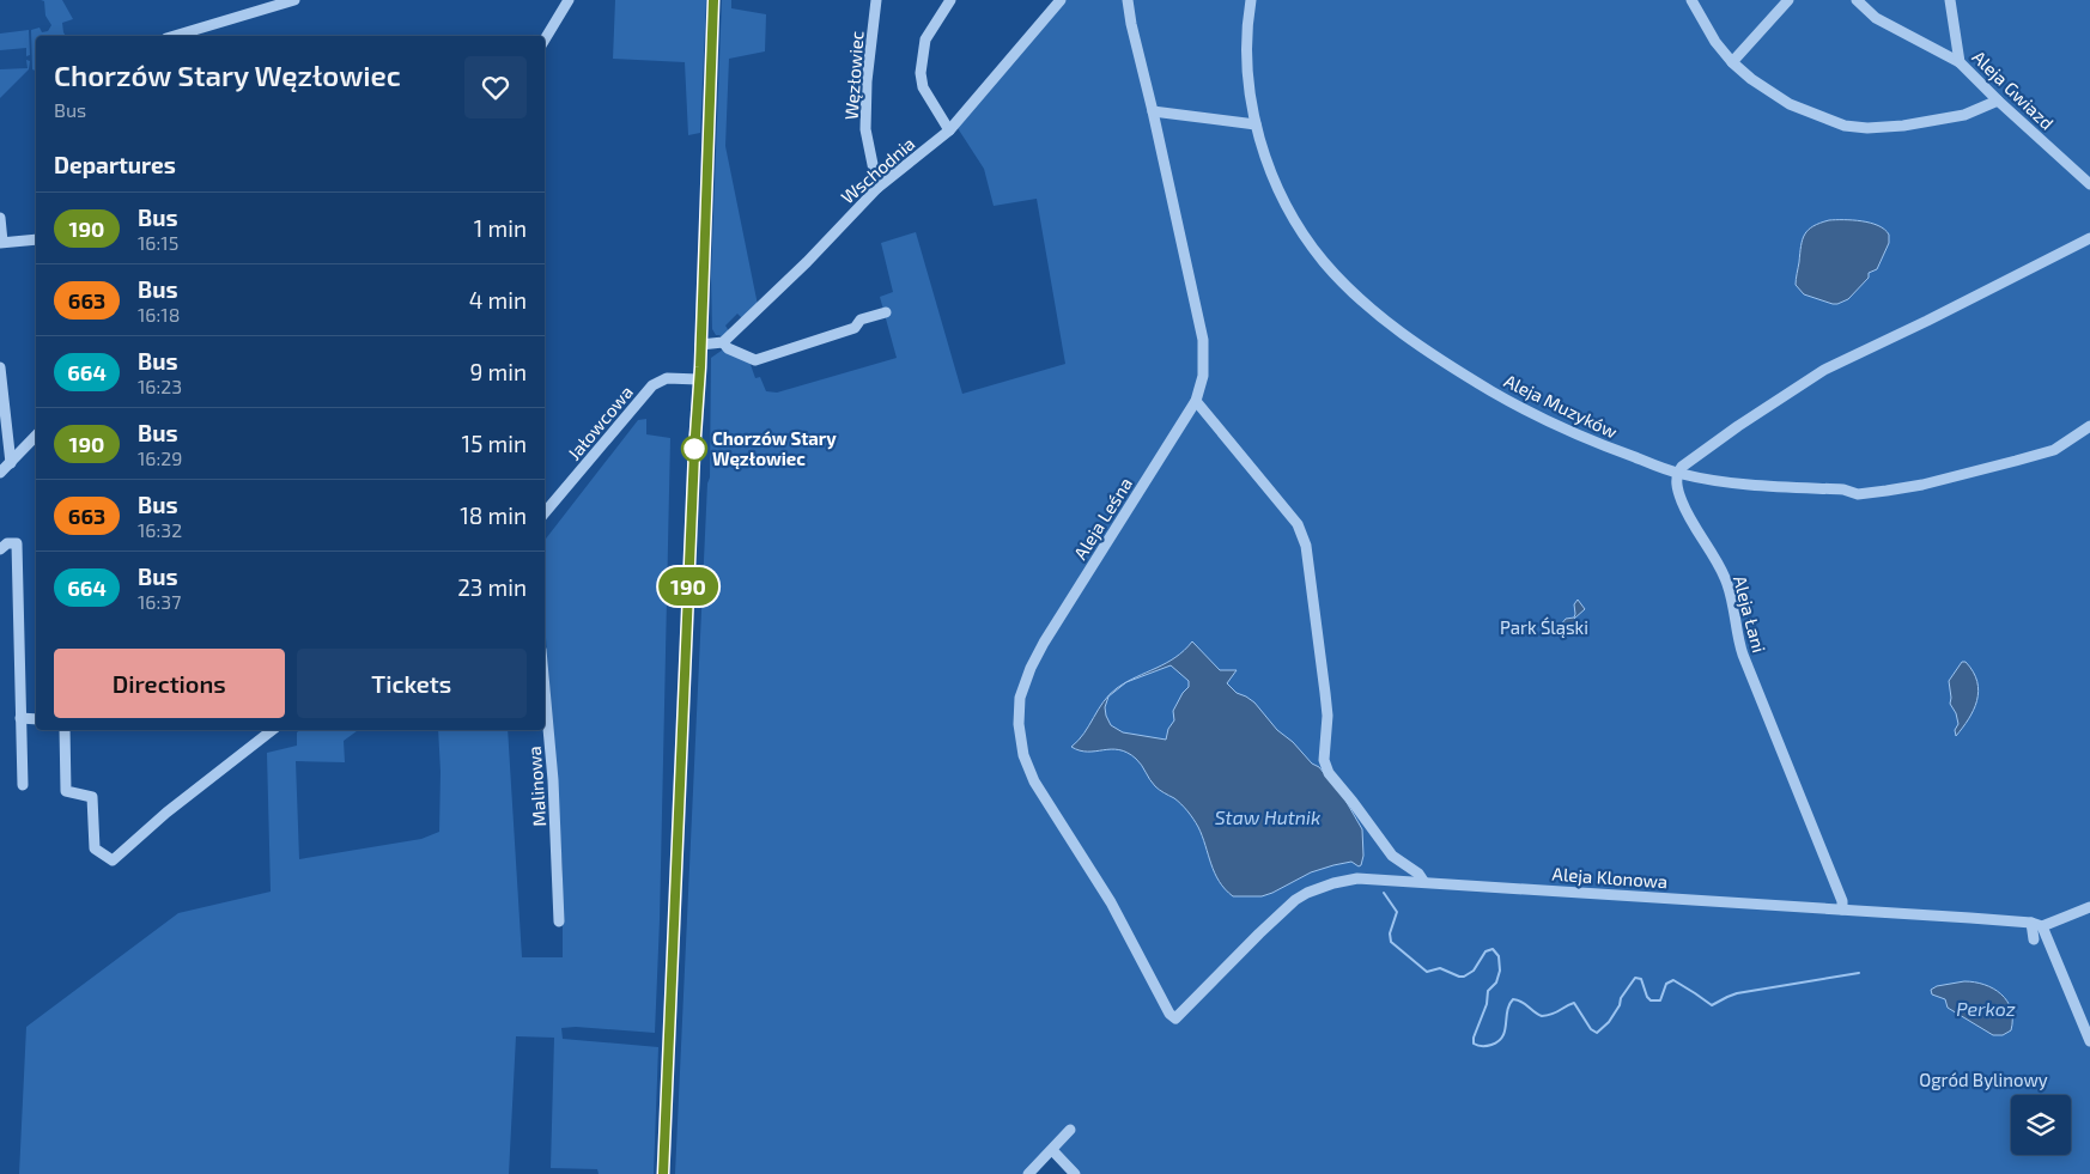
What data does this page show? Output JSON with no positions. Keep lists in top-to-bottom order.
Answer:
{
  "streets": {
    "street": [
      "Węzłowiec",
      "Aleja Gwiazd",
      "Wschodnia",
      "Aleja Muzyków",
      "Jałowcowa",
      "Aleja Leśna",
      "Aleja Łani",
      "Malinowa",
      "Aleja Klonowa"
    ]
  },
  "crossings": [
    ["Węzłowiec", "Wschodnia"],
    ["Aleja Muzyków", "Aleja Łani"],
    ["Aleja Leśna", "Aleja Klonowa"],
    ["Aleja Łani", "Aleja Klonowa"]
  ],
  "water": ["Staw Hutnik", "Perkoz"],
  "parks": ["Park Śląski", "Ogród Bylinowy"],
  "places": ["Chorzów Stary Węzłowiec"],
  "lines": ["bus line 190"],
  "page": {
    "on_map": "190",
    "heading": [
      ["Chorzów Stary Węzłowiec", "Bus"],
      "Departures"
    ],
    "list": [
      {
        "mark": "190",
        "name": "Bus",
        "note": "16:15",
        "value": "1 min"
      },
      {
        "mark": "663",
        "name": "Bus",
        "note": "16:18",
        "value": "4 min"
      },
      {
        "mark": "664",
        "name": "Bus",
        "note": "16:23",
        "value": "9 min"
      },
      {
        "mark": "190",
        "name": "Bus",
        "note": "16:29",
        "value": "15 min"
      },
      {
        "mark": "663",
        "name": "Bus",
        "note": "16:32",
        "value": "18 min"
      },
      {
        "mark": "664",
        "name": "Bus",
        "note": "16:37",
        "value": "23 min"
      }
    ],
    "buttons": ["Directions", "Tickets"]
  }
}
